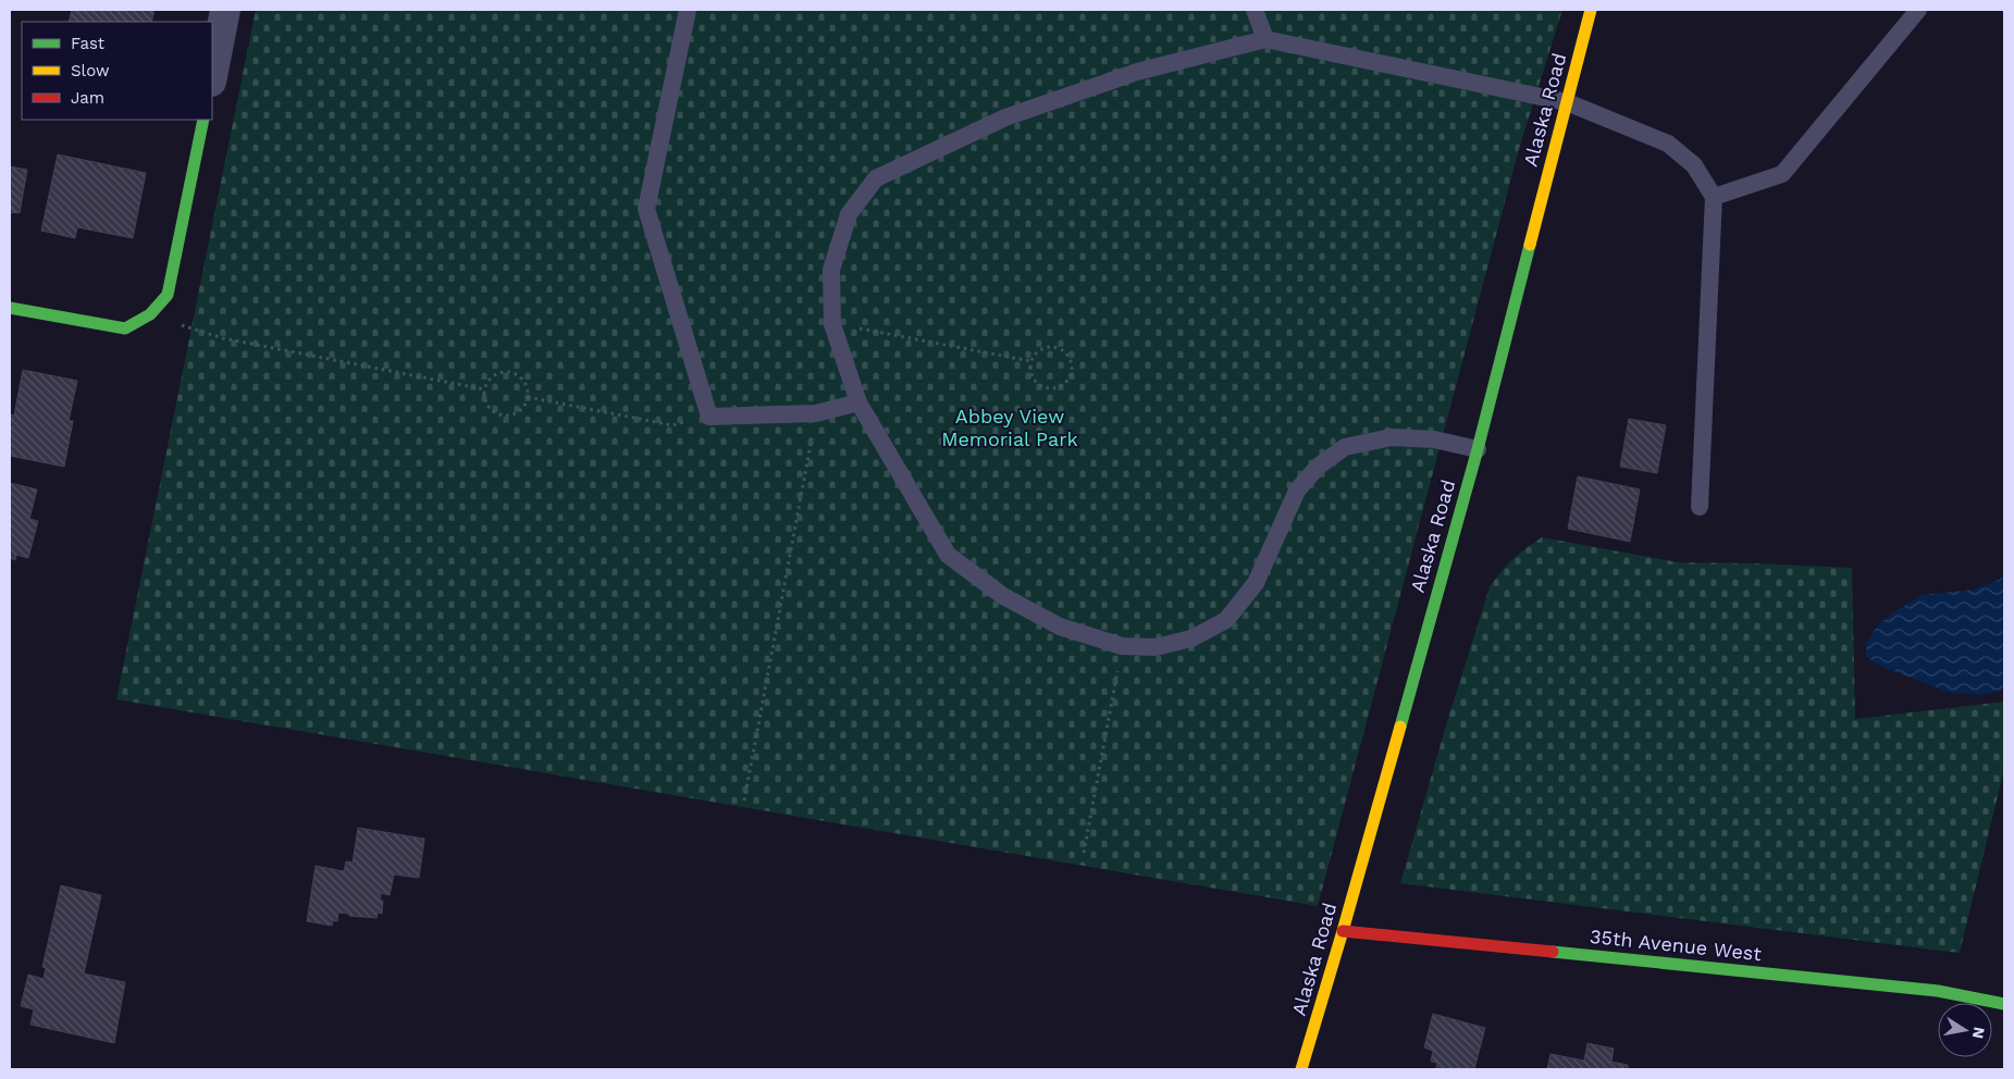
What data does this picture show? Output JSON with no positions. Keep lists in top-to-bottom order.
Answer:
{
  "streets": {
    "street": ["Alaska Road", "35th Avenue West"]
  },
  "crossings": [
    ["Alaska Road", "35th Avenue West"]
  ],
  "parks": ["Abbey View Memorial Park"],
  "legend": ["Fast", "Slow", "Jam"],
  "north": "right"
}
